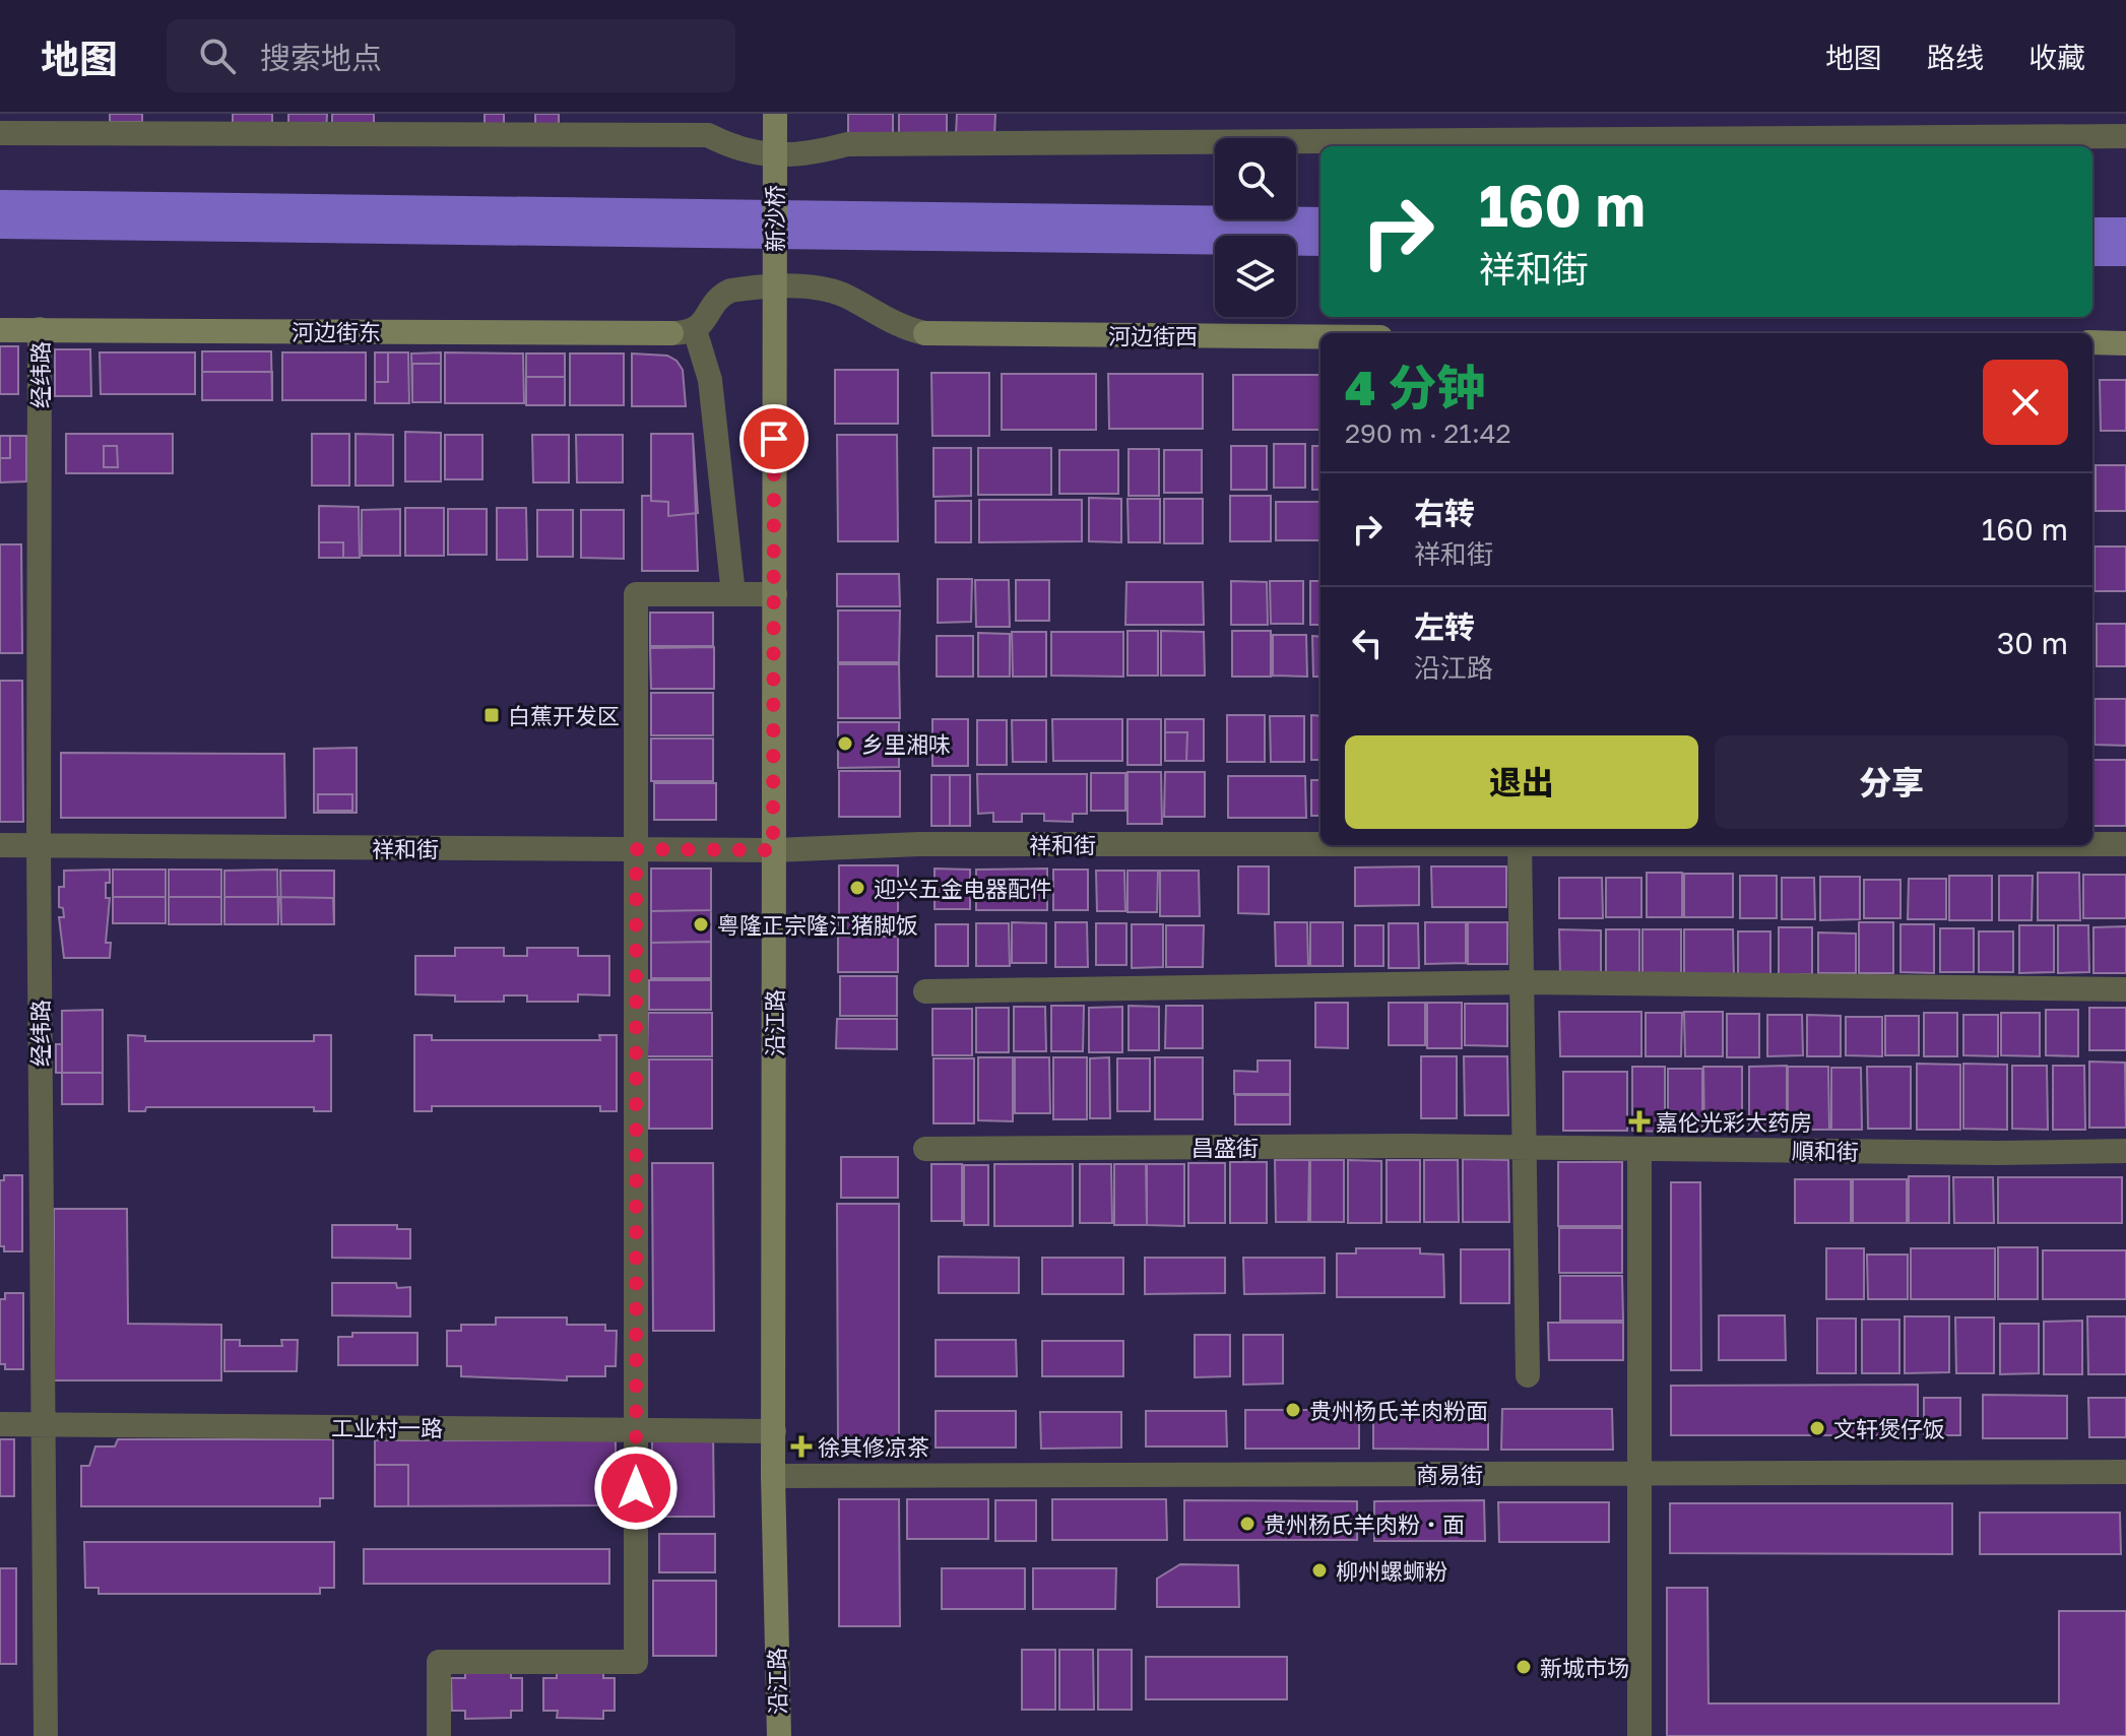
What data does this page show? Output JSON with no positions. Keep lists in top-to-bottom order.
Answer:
{
  "streets": {
    "street": [
      "新沙桥",
      "河边街东",
      "河边街西",
      "经纬路",
      "祥和街",
      "沿江路",
      "昌盛街",
      "順和街",
      "工业村一路",
      "商易街"
    ]
  },
  "crossings": [
    ["新沙桥", "沿江路"],
    ["河边街东", "河边街西"],
    ["河边街东", "经纬路"],
    ["经纬路", "祥和街"],
    ["经纬路", "工业村一路"],
    ["祥和街", "沿江路"],
    ["沿江路", "工业村一路"],
    ["沿江路", "商易街"],
    ["昌盛街", "順和街"]
  ],
  "places": {
    "transit": ["白蕉开发区"],
    "other": [
      "乡里湘味",
      "迎兴五金电器配件",
      "粤隆正宗隆江猪脚饭",
      "贵州杨氏羊肉粉面",
      "文轩煲仔饭",
      "贵州杨氏羊肉粉・面",
      "柳州螺蛳粉",
      "新城市场"
    ],
    "health": ["嘉伦光彩大药房", "徐其修凉茶"]
  },
  "page": {
    "header": "地图",
    "search": "搜索地点",
    "nav": ["地图", "路线", "收藏"],
    "turn": ["160 m", "祥和街"],
    "heading": ["4 分钟", "290 m · 21:42"],
    "list": [
      {
        "name": "右转",
        "note": "祥和街",
        "value": "160 m"
      },
      {
        "name": "左转",
        "note": "沿江路",
        "value": "30 m"
      }
    ],
    "buttons": ["退出", "分享"]
  }
}
